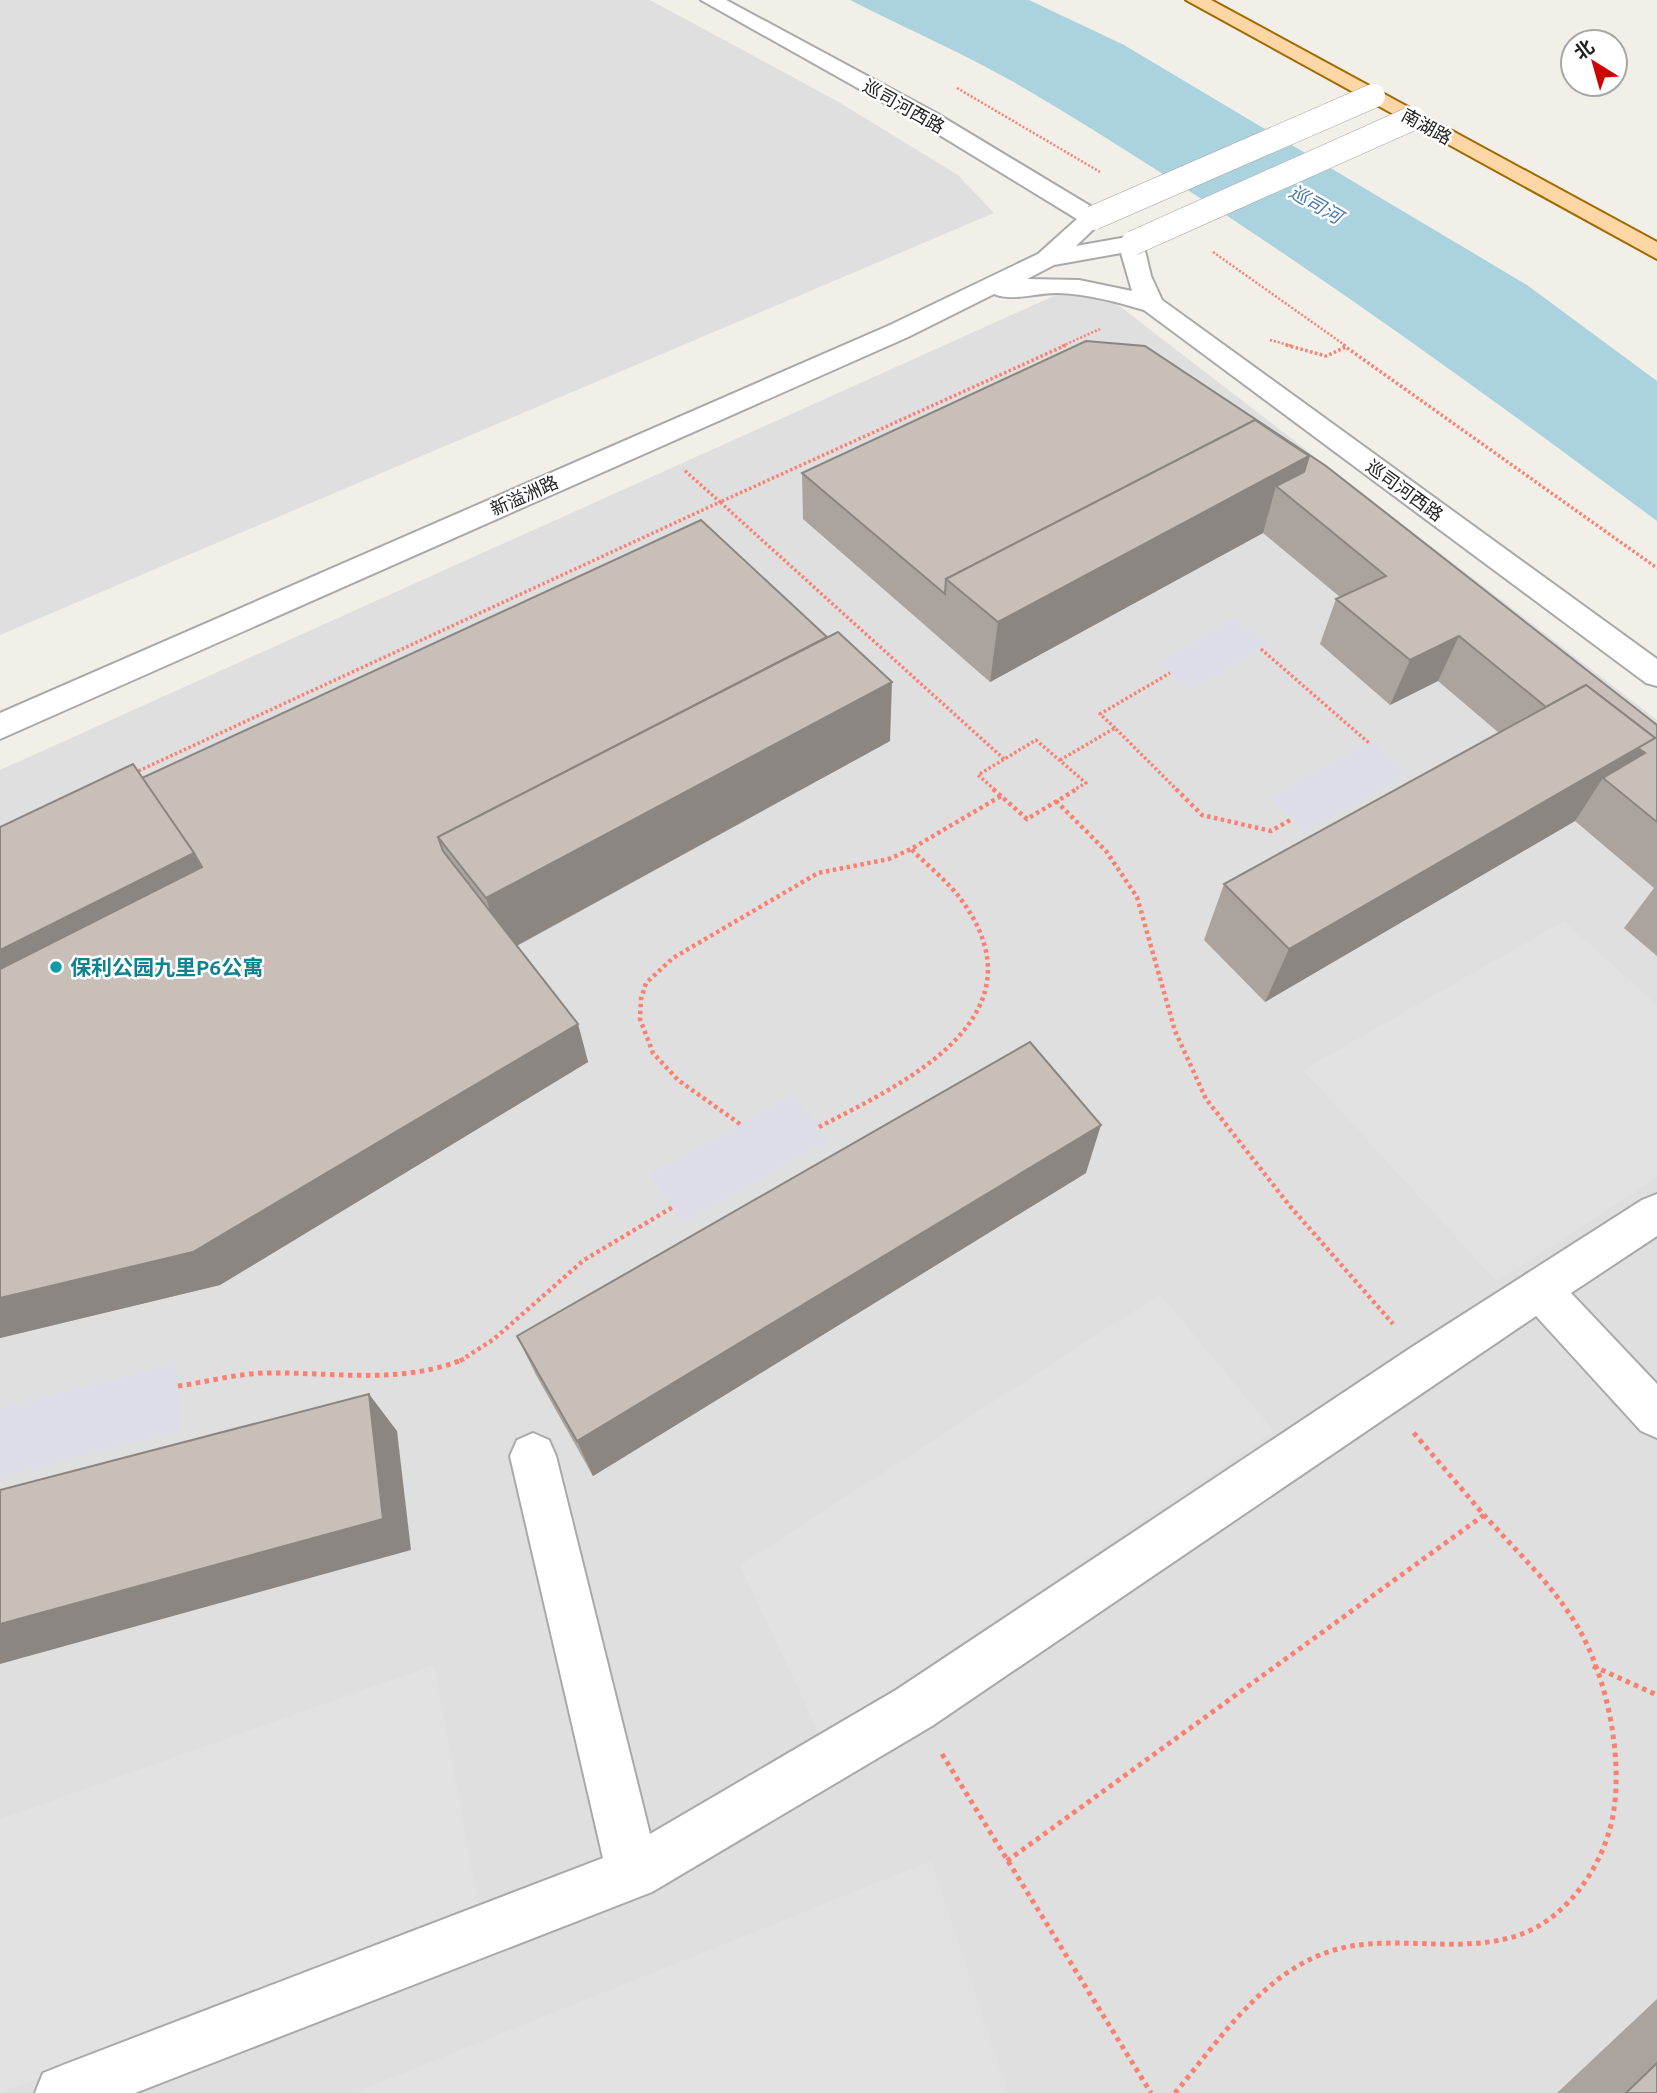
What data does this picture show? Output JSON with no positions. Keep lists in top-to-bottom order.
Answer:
{
  "streets": {
    "main road": ["南湖路"],
    "street": ["巡司河西路", "新溢洲路"]
  },
  "water": ["巡司河"],
  "places": ["保利公园九里P6公寓"],
  "north": "top left"
}
